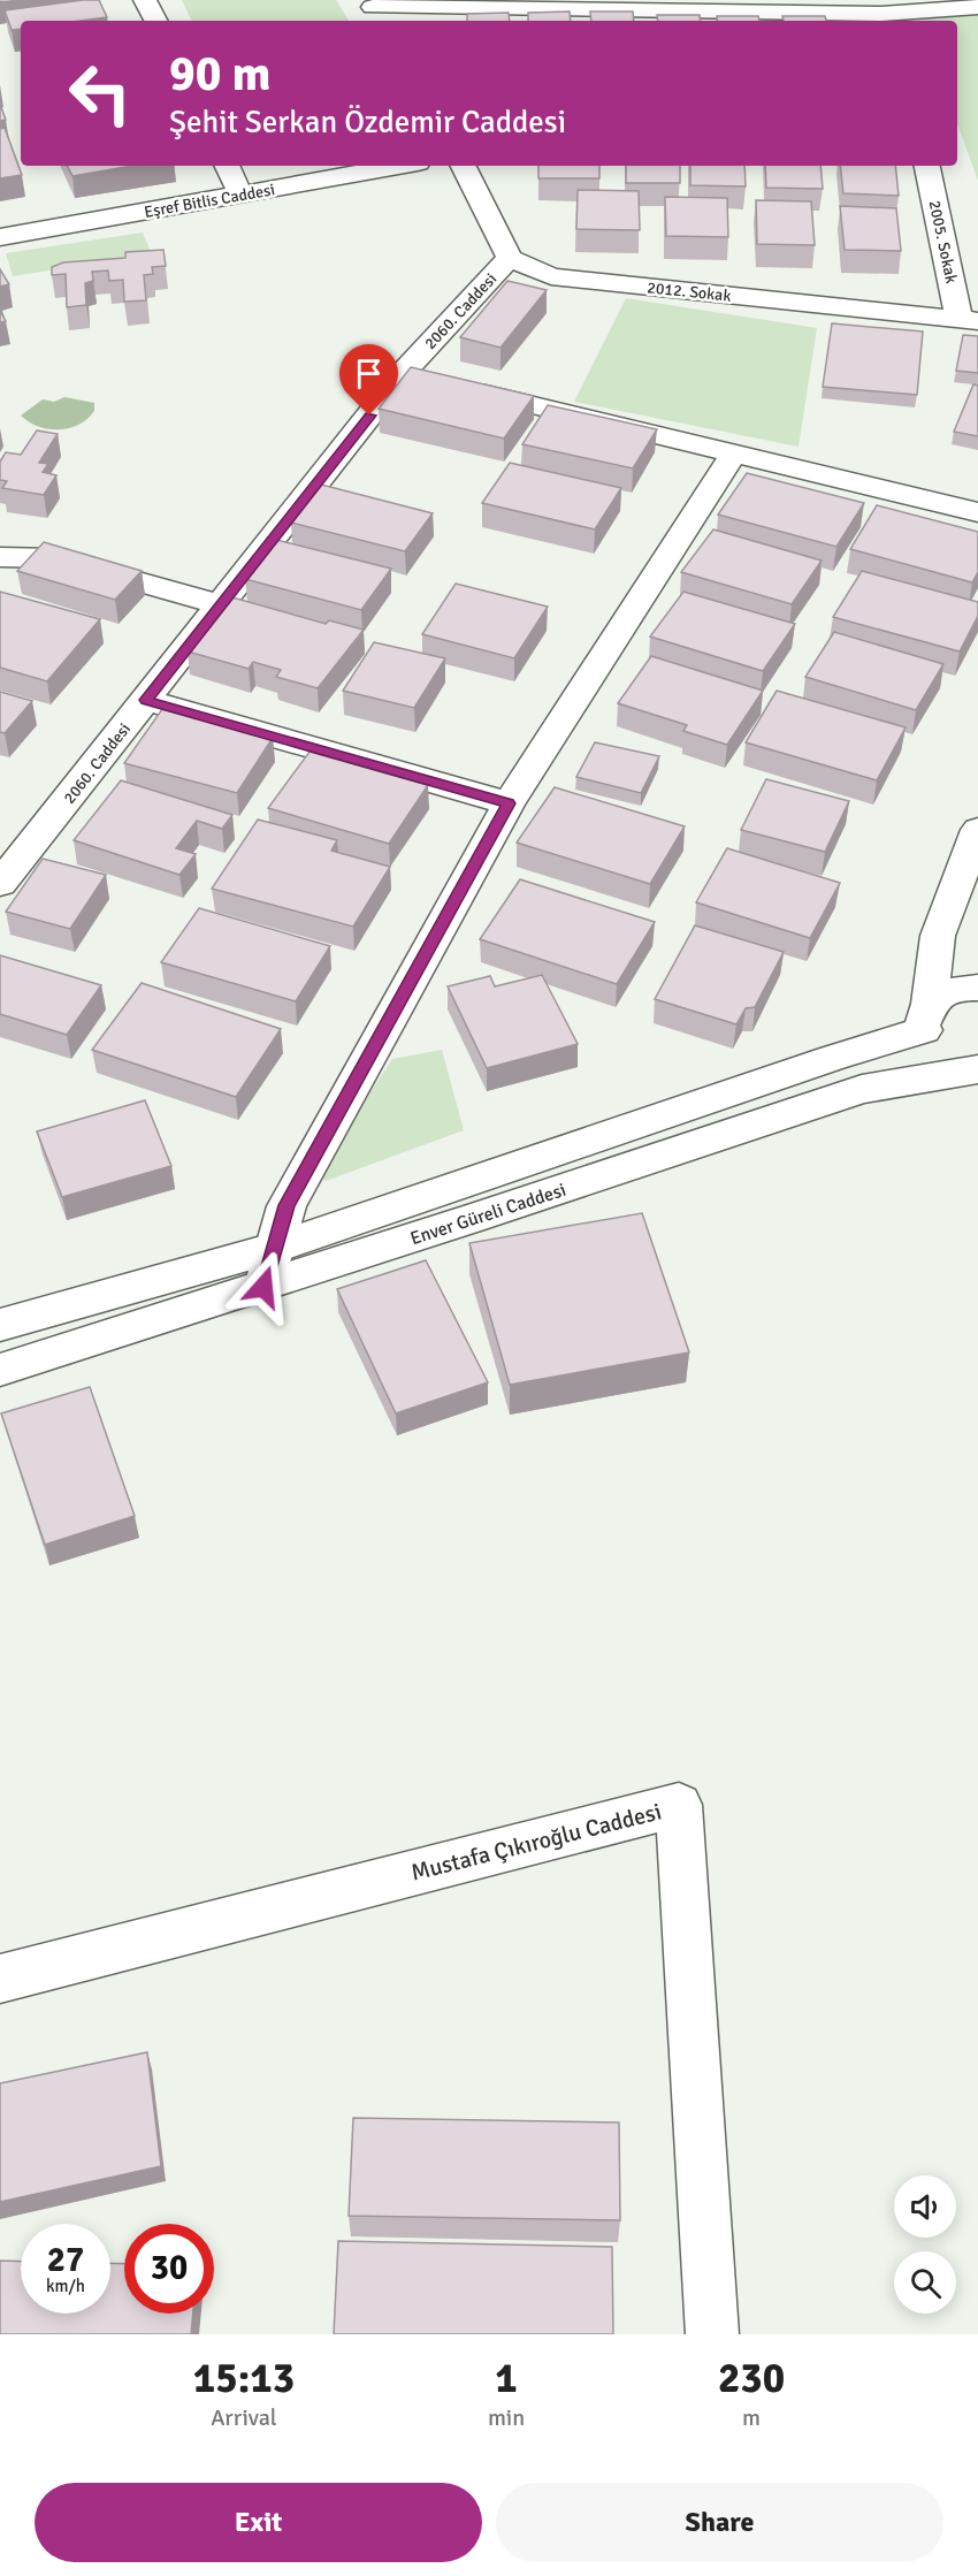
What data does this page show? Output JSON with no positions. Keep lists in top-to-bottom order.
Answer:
{
  "streets": {
    "street": [
      "Eşref Bitlis Caddesi",
      "2005. Sokak",
      "2012. Sokak",
      "2060. Caddesi",
      "Enver Güreli Caddesi",
      "Mustafa Çıkıroğlu Caddesi"
    ]
  },
  "crossings": [
    ["2005. Sokak", "2012. Sokak"],
    ["2012. Sokak", "2060. Caddesi"]
  ],
  "page": {
    "turn": ["90 m", "Şehit Serkan Özdemir Caddesi"],
    "speed": "27 km/h",
    "limit": "30",
    "eta": [
      "15:13",
      "Arrival",
      "1",
      "min",
      "230",
      "m"
    ],
    "buttons": ["Exit", "Share"]
  }
}
